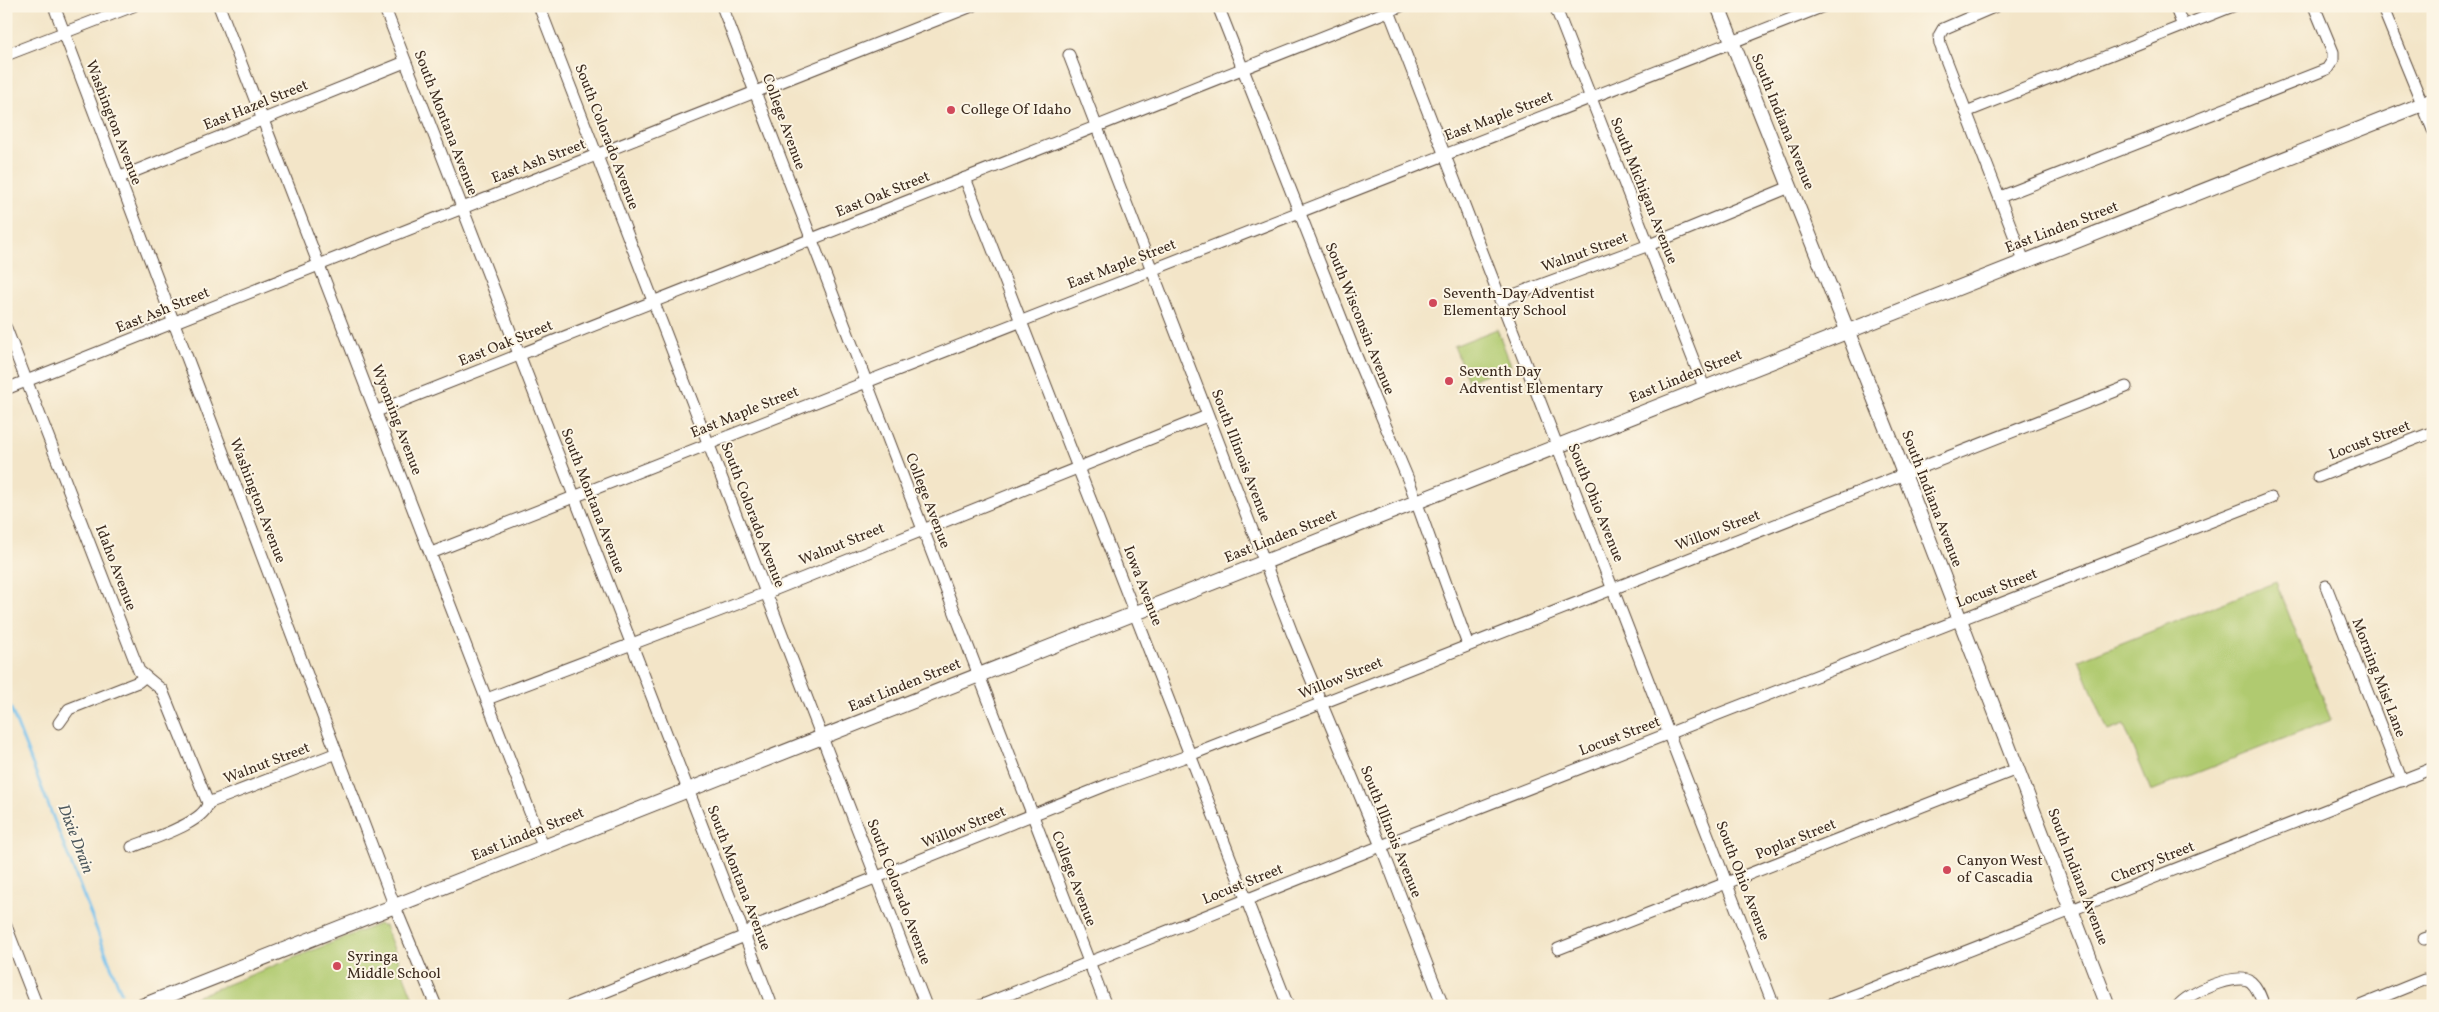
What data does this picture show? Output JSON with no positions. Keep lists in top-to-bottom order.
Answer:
{
  "streets": {
    "main road": ["South Indiana Avenue", "East Linden Street"],
    "street": [
      "East Hazel Street",
      "East Maple Street",
      "College Avenue",
      "Washington Avenue",
      "South Montana Avenue",
      "South Colorado Avenue",
      "East Ash Street",
      "South Michigan Avenue",
      "East Oak Street",
      "Walnut Street",
      "South Wisconsin Avenue",
      "Wyoming Avenue",
      "Locust Street",
      "South Illinois Avenue",
      "South Ohio Avenue",
      "Willow Street",
      "Idaho Avenue",
      "Iowa Avenue",
      "Morning Mist Lane",
      "Poplar Street",
      "Cherry Street"
    ]
  },
  "crossings": [
    ["East Hazel Street", "Washington Avenue"],
    ["East Hazel Street", "South Montana Avenue"],
    ["East Hazel Street", "Wyoming Avenue"],
    ["East Maple Street", "College Avenue"],
    ["East Maple Street", "South Indiana Avenue"],
    ["East Maple Street", "South Montana Avenue"],
    ["East Maple Street", "South Colorado Avenue"],
    ["East Maple Street", "South Michigan Avenue"],
    ["East Maple Street", "South Wisconsin Avenue"],
    ["East Maple Street", "Wyoming Avenue"],
    ["East Maple Street", "South Illinois Avenue"],
    ["East Maple Street", "South Ohio Avenue"],
    ["East Maple Street", "Iowa Avenue"],
    ["College Avenue", "East Ash Street"],
    ["College Avenue", "East Oak Street"],
    ["College Avenue", "East Linden Street"],
    ["College Avenue", "Walnut Street"],
    ["College Avenue", "Locust Street"],
    ["College Avenue", "Willow Street"],
    ["South Indiana Avenue", "East Linden Street"],
    ["South Indiana Avenue", "Walnut Street"],
    ["South Indiana Avenue", "Locust Street"],
    ["South Indiana Avenue", "Willow Street"],
    ["South Indiana Avenue", "Poplar Street"],
    ["South Indiana Avenue", "Cherry Street"],
    ["Washington Avenue", "East Ash Street"],
    ["Washington Avenue", "East Linden Street"],
    ["Washington Avenue", "Walnut Street"],
    ["South Montana Avenue", "East Ash Street"],
    ["South Montana Avenue", "East Oak Street"],
    ["South Montana Avenue", "East Linden Street"],
    ["South Montana Avenue", "Walnut Street"],
    ["South Montana Avenue", "Willow Street"],
    ["South Colorado Avenue", "East Ash Street"],
    ["South Colorado Avenue", "East Oak Street"],
    ["South Colorado Avenue", "East Linden Street"],
    ["South Colorado Avenue", "Walnut Street"],
    ["South Colorado Avenue", "Willow Street"],
    ["East Ash Street", "Wyoming Avenue"],
    ["East Ash Street", "Idaho Avenue"],
    ["South Michigan Avenue", "East Linden Street"],
    ["South Michigan Avenue", "Walnut Street"],
    ["East Oak Street", "South Wisconsin Avenue"],
    ["East Oak Street", "Wyoming Avenue"],
    ["East Oak Street", "South Illinois Avenue"],
    ["East Oak Street", "South Ohio Avenue"],
    ["East Oak Street", "Iowa Avenue"],
    ["East Linden Street", "South Wisconsin Avenue"],
    ["East Linden Street", "Wyoming Avenue"],
    ["East Linden Street", "South Illinois Avenue"],
    ["East Linden Street", "South Ohio Avenue"],
    ["East Linden Street", "Iowa Avenue"],
    ["Walnut Street", "Wyoming Avenue"],
    ["Walnut Street", "South Illinois Avenue"],
    ["Walnut Street", "South Ohio Avenue"],
    ["Walnut Street", "Idaho Avenue"],
    ["Walnut Street", "Iowa Avenue"],
    ["South Wisconsin Avenue", "Willow Street"],
    ["Locust Street", "South Illinois Avenue"],
    ["Locust Street", "South Ohio Avenue"],
    ["Locust Street", "Iowa Avenue"],
    ["South Illinois Avenue", "Willow Street"],
    ["South Ohio Avenue", "Willow Street"],
    ["South Ohio Avenue", "Poplar Street"],
    ["Willow Street", "Iowa Avenue"],
    ["Morning Mist Lane", "Cherry Street"]
  ],
  "water": ["Dixie Drain"],
  "places": [
    "College Of Idaho",
    "Seventh-Day Adventist Elementary School",
    "Seventh Day Adventist Elementary",
    "Canyon West of Cascadia",
    "Syringa Middle School"
  ]
}
